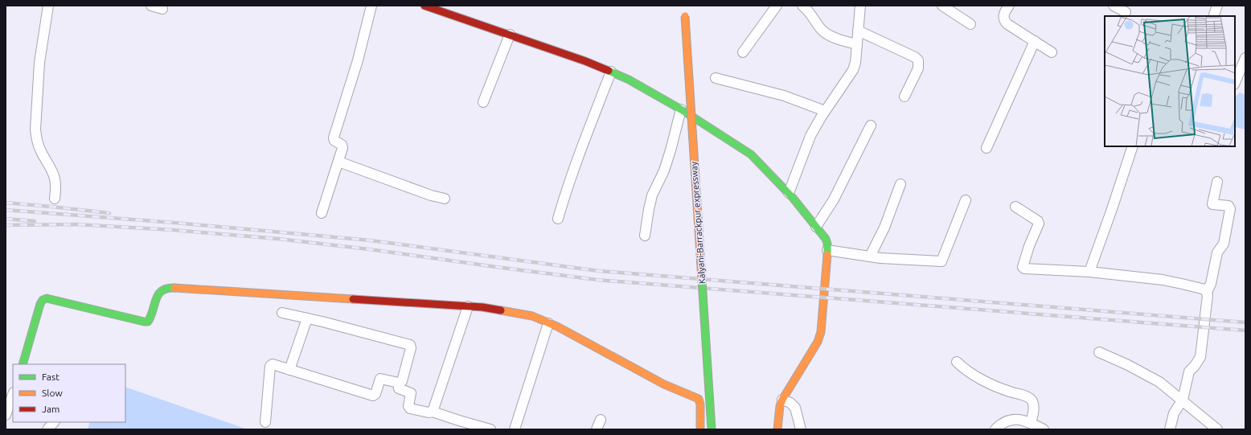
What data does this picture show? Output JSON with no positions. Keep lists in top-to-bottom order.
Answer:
{
  "streets": {
    "main road": ["Kalyani-Barrackpur expressway"]
  },
  "legend": ["Fast", "Slow", "Jam"]
}
